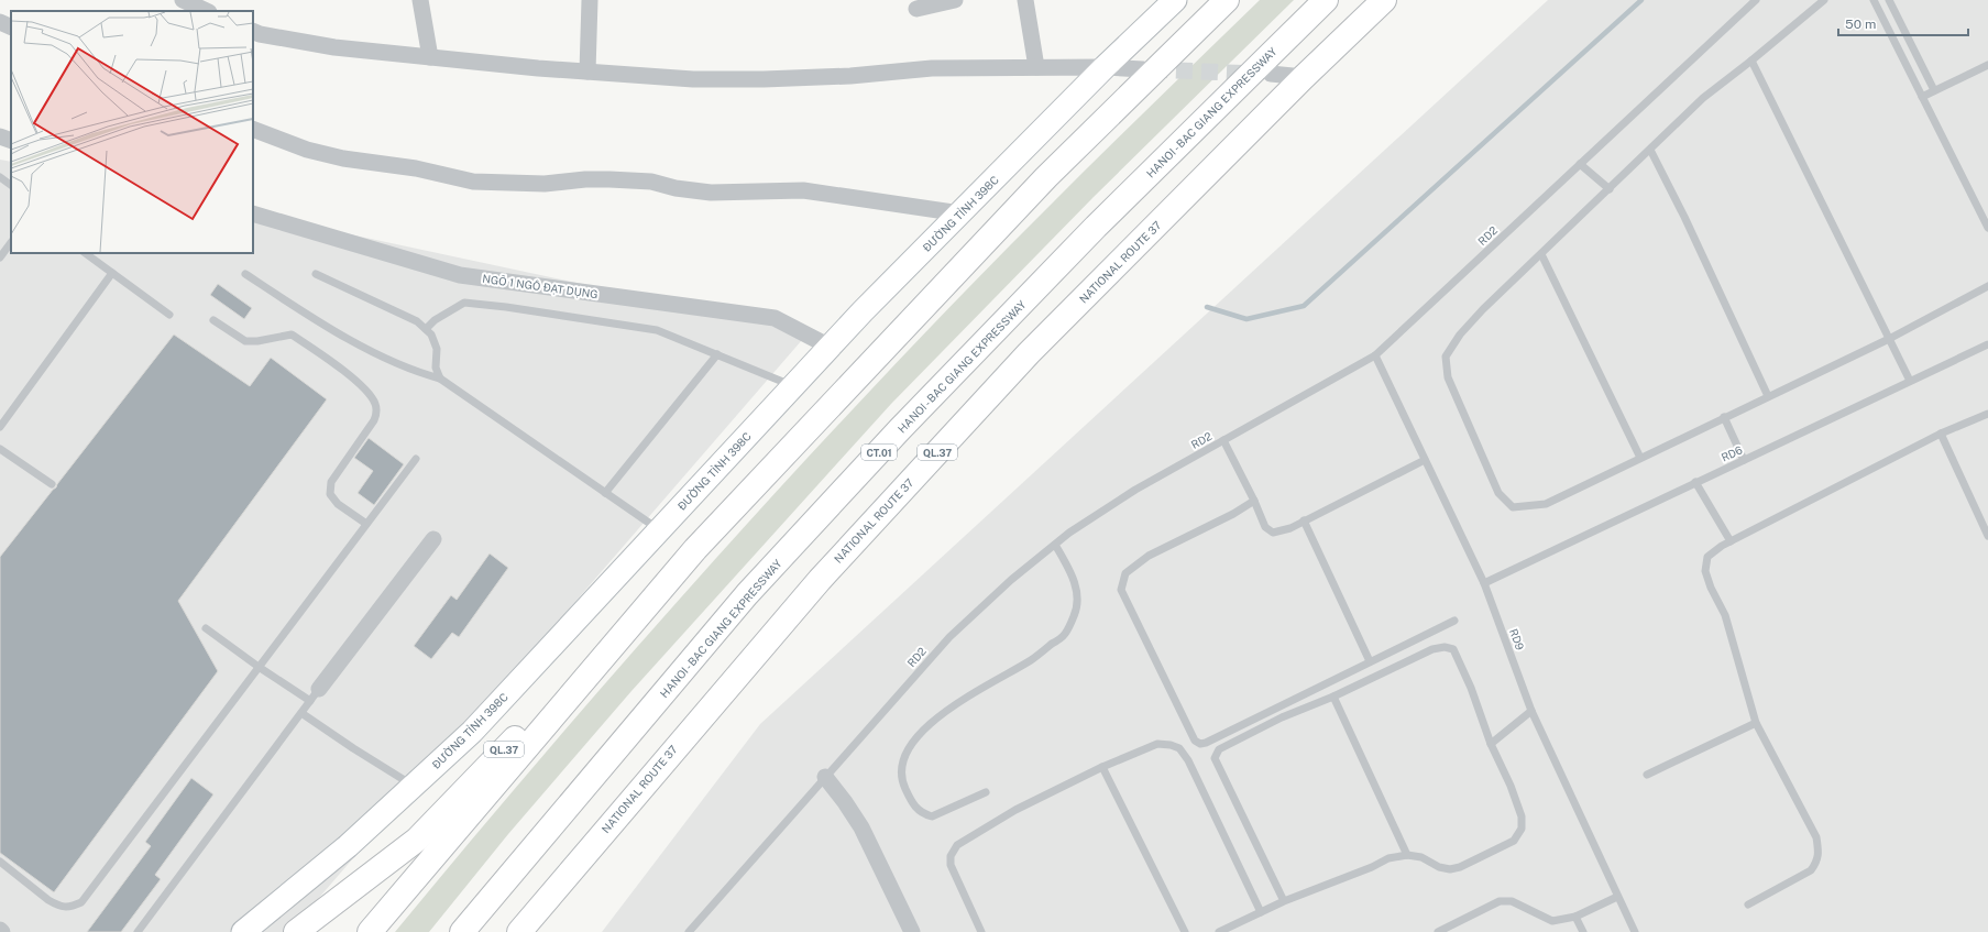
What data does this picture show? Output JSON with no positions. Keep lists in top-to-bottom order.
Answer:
{
  "streets": {
    "highway": [
      "HANOI - BAC GIANG EXPRESSWAY",
      "NATIONAL ROUTE 37",
      "CT.01",
      "QL.37"
    ],
    "main road": ["ĐƯỜNG TỈNH 398C"],
    "street": ["NGÕ 1 NGÔ ĐẠT DỤNG"],
    "lane": ["RD2", "RD6", "RD9"]
  },
  "crossings": [
    ["ĐƯỜNG TỈNH 398C", "NGÕ 1 NGÔ ĐẠT DỤNG"],
    ["RD2", "RD9"],
    ["RD6", "RD9"]
  ],
  "scale_bar": "50 m"
}
